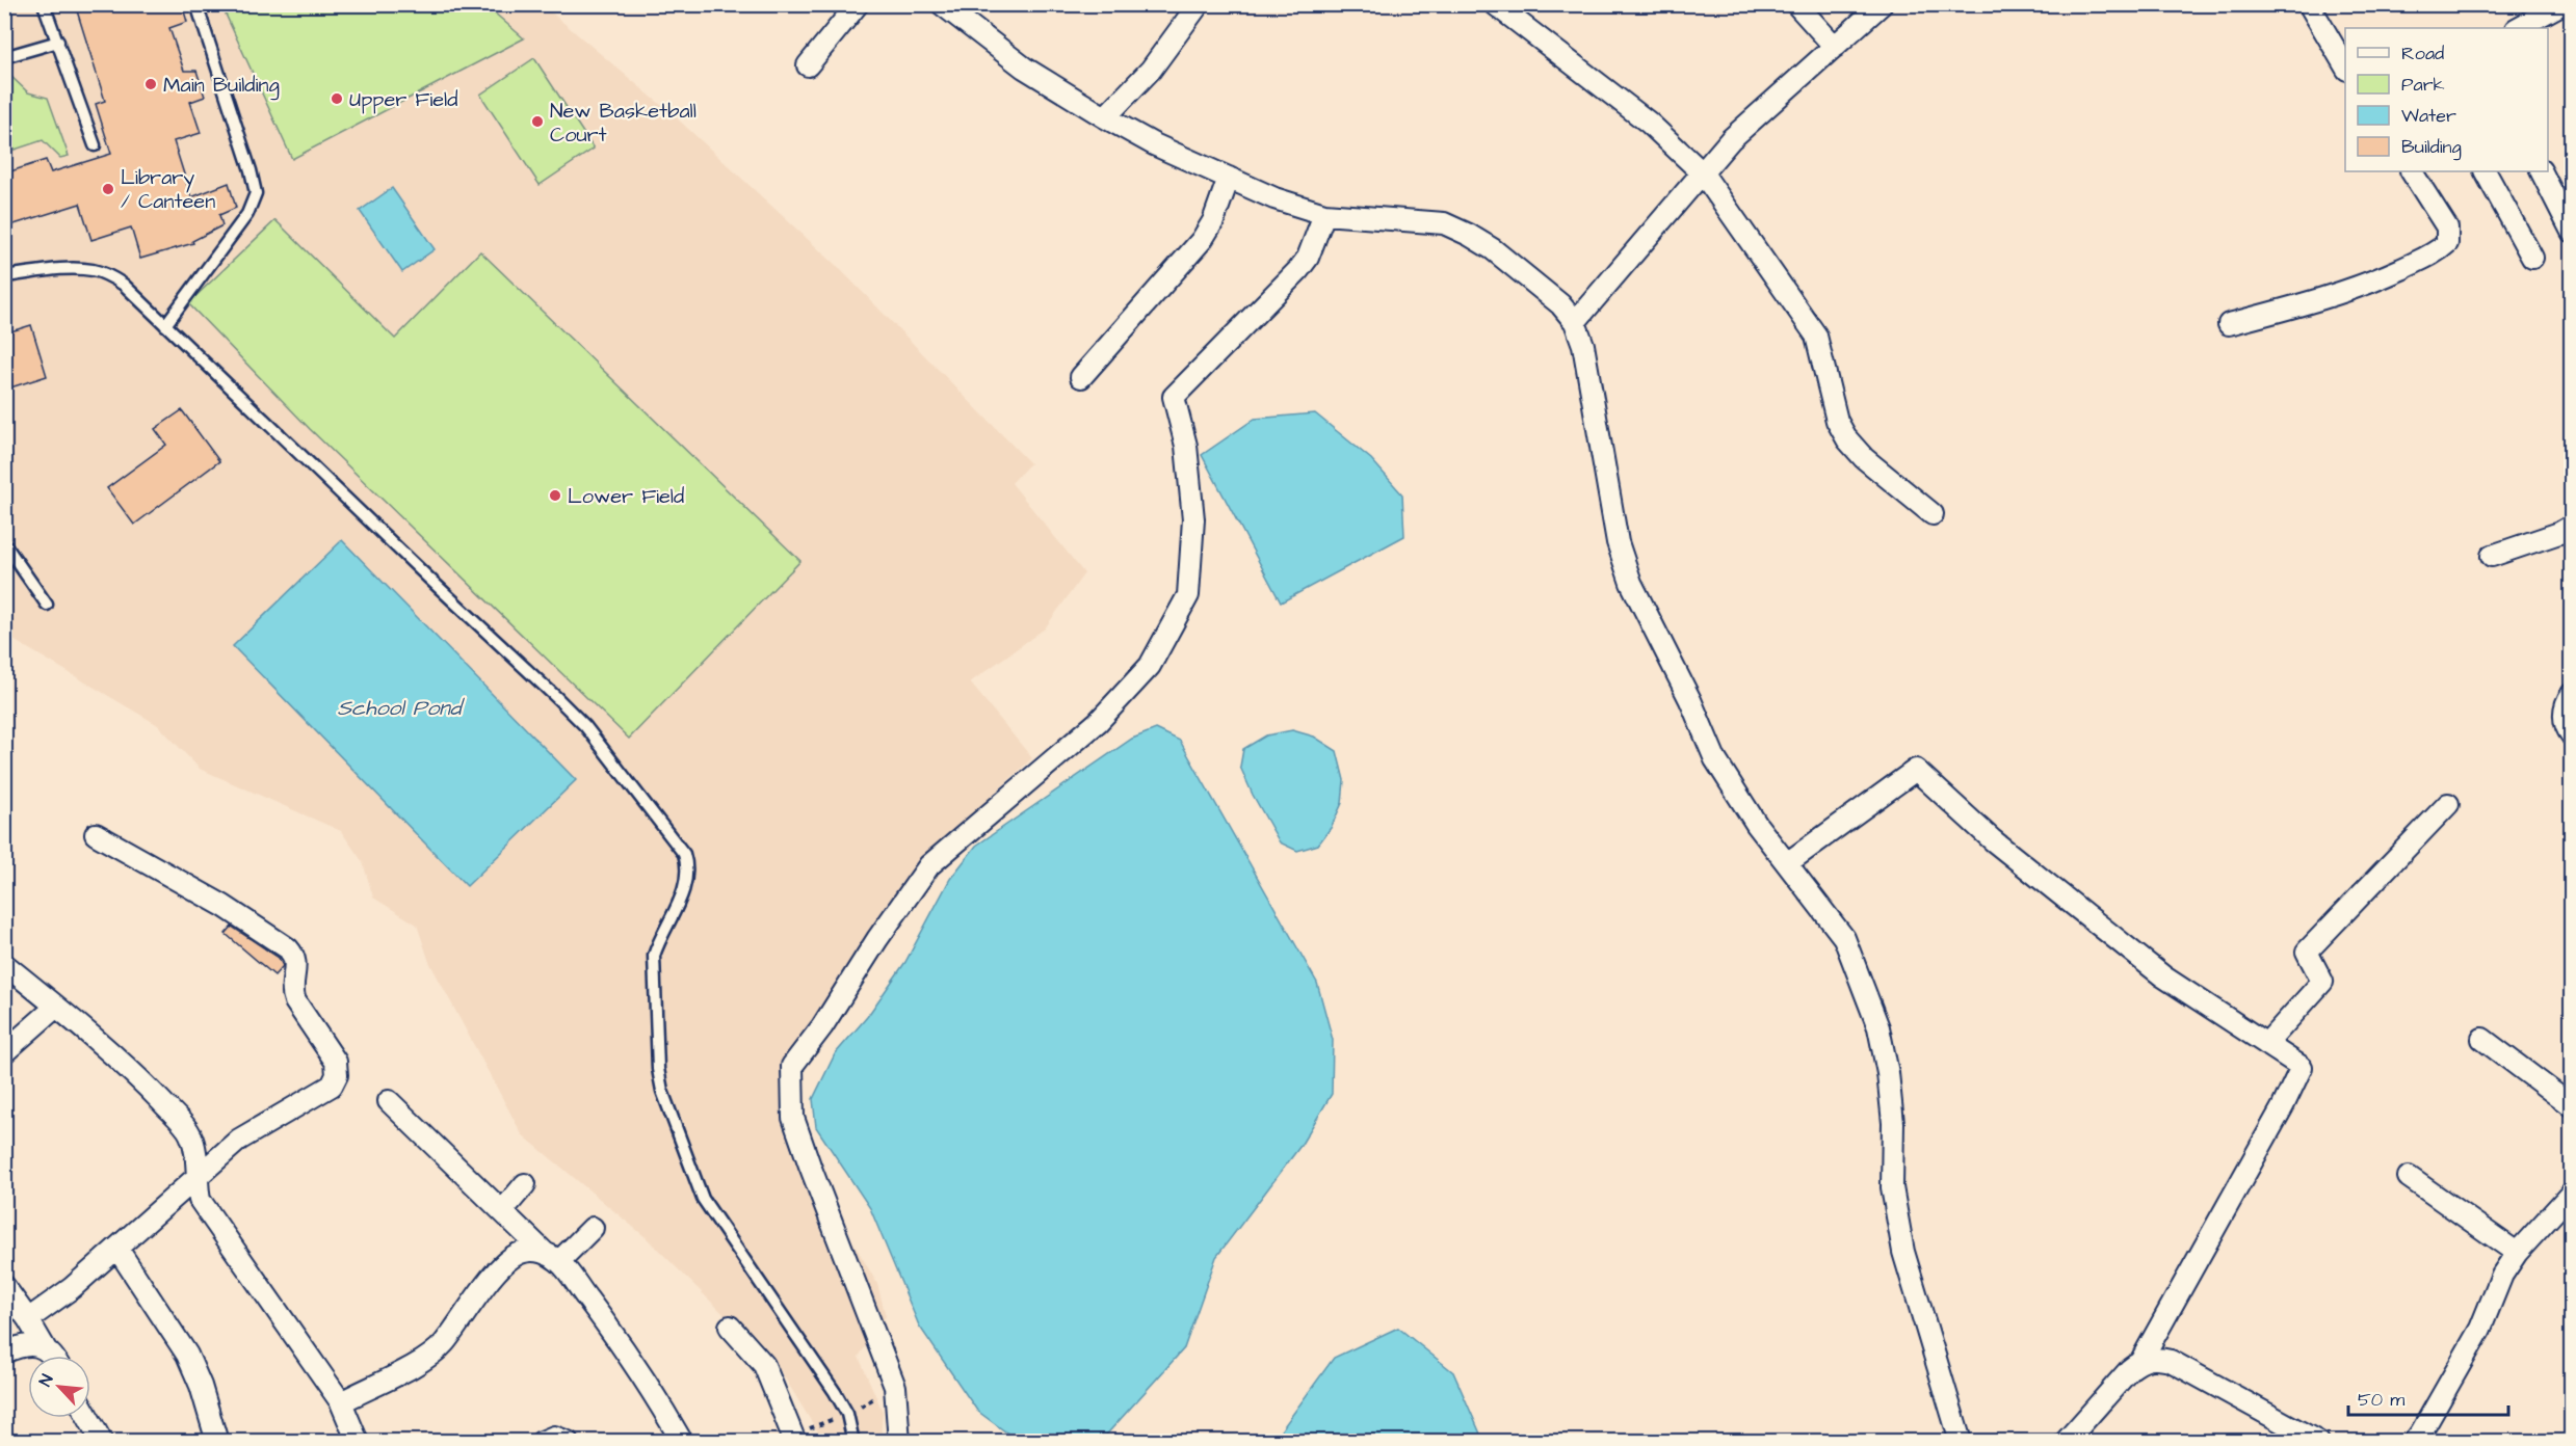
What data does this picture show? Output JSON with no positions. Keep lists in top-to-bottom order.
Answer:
{
  "water": ["School Pond"],
  "places": [
    "Main Building",
    "Upper Field",
    "New Basketball Court",
    "Library / Canteen",
    "Lower Field"
  ],
  "legend": [
    "Road",
    "Park",
    "Water",
    "Building"
  ],
  "scale_bar": "50 m",
  "north": "top left"
}
